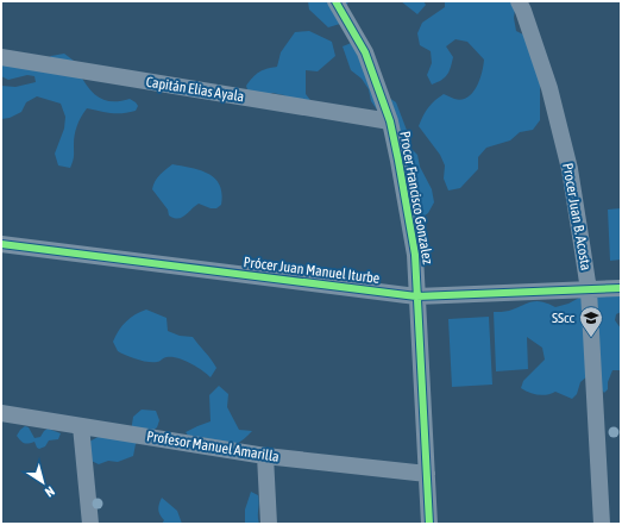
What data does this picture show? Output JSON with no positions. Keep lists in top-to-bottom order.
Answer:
{
  "streets": {
    "street": [
      "Capitán Elias Ayala",
      "Procer Francisco Gonzalez",
      "Procer Juan B. Acosta",
      "Prócer Juan Manuel Iturbe",
      "Profesor Manuel Amarilla"
    ]
  },
  "crossings": [
    ["Capitán Elias Ayala", "Procer Francisco Gonzalez"],
    ["Procer Francisco Gonzalez", "Prócer Juan Manuel Iturbe"],
    ["Procer Francisco Gonzalez", "Profesor Manuel Amarilla"],
    ["Procer Juan B. Acosta", "Prócer Juan Manuel Iturbe"]
  ],
  "places": {
    "school or university": ["SScc"]
  },
  "north": "bottom right"
}
